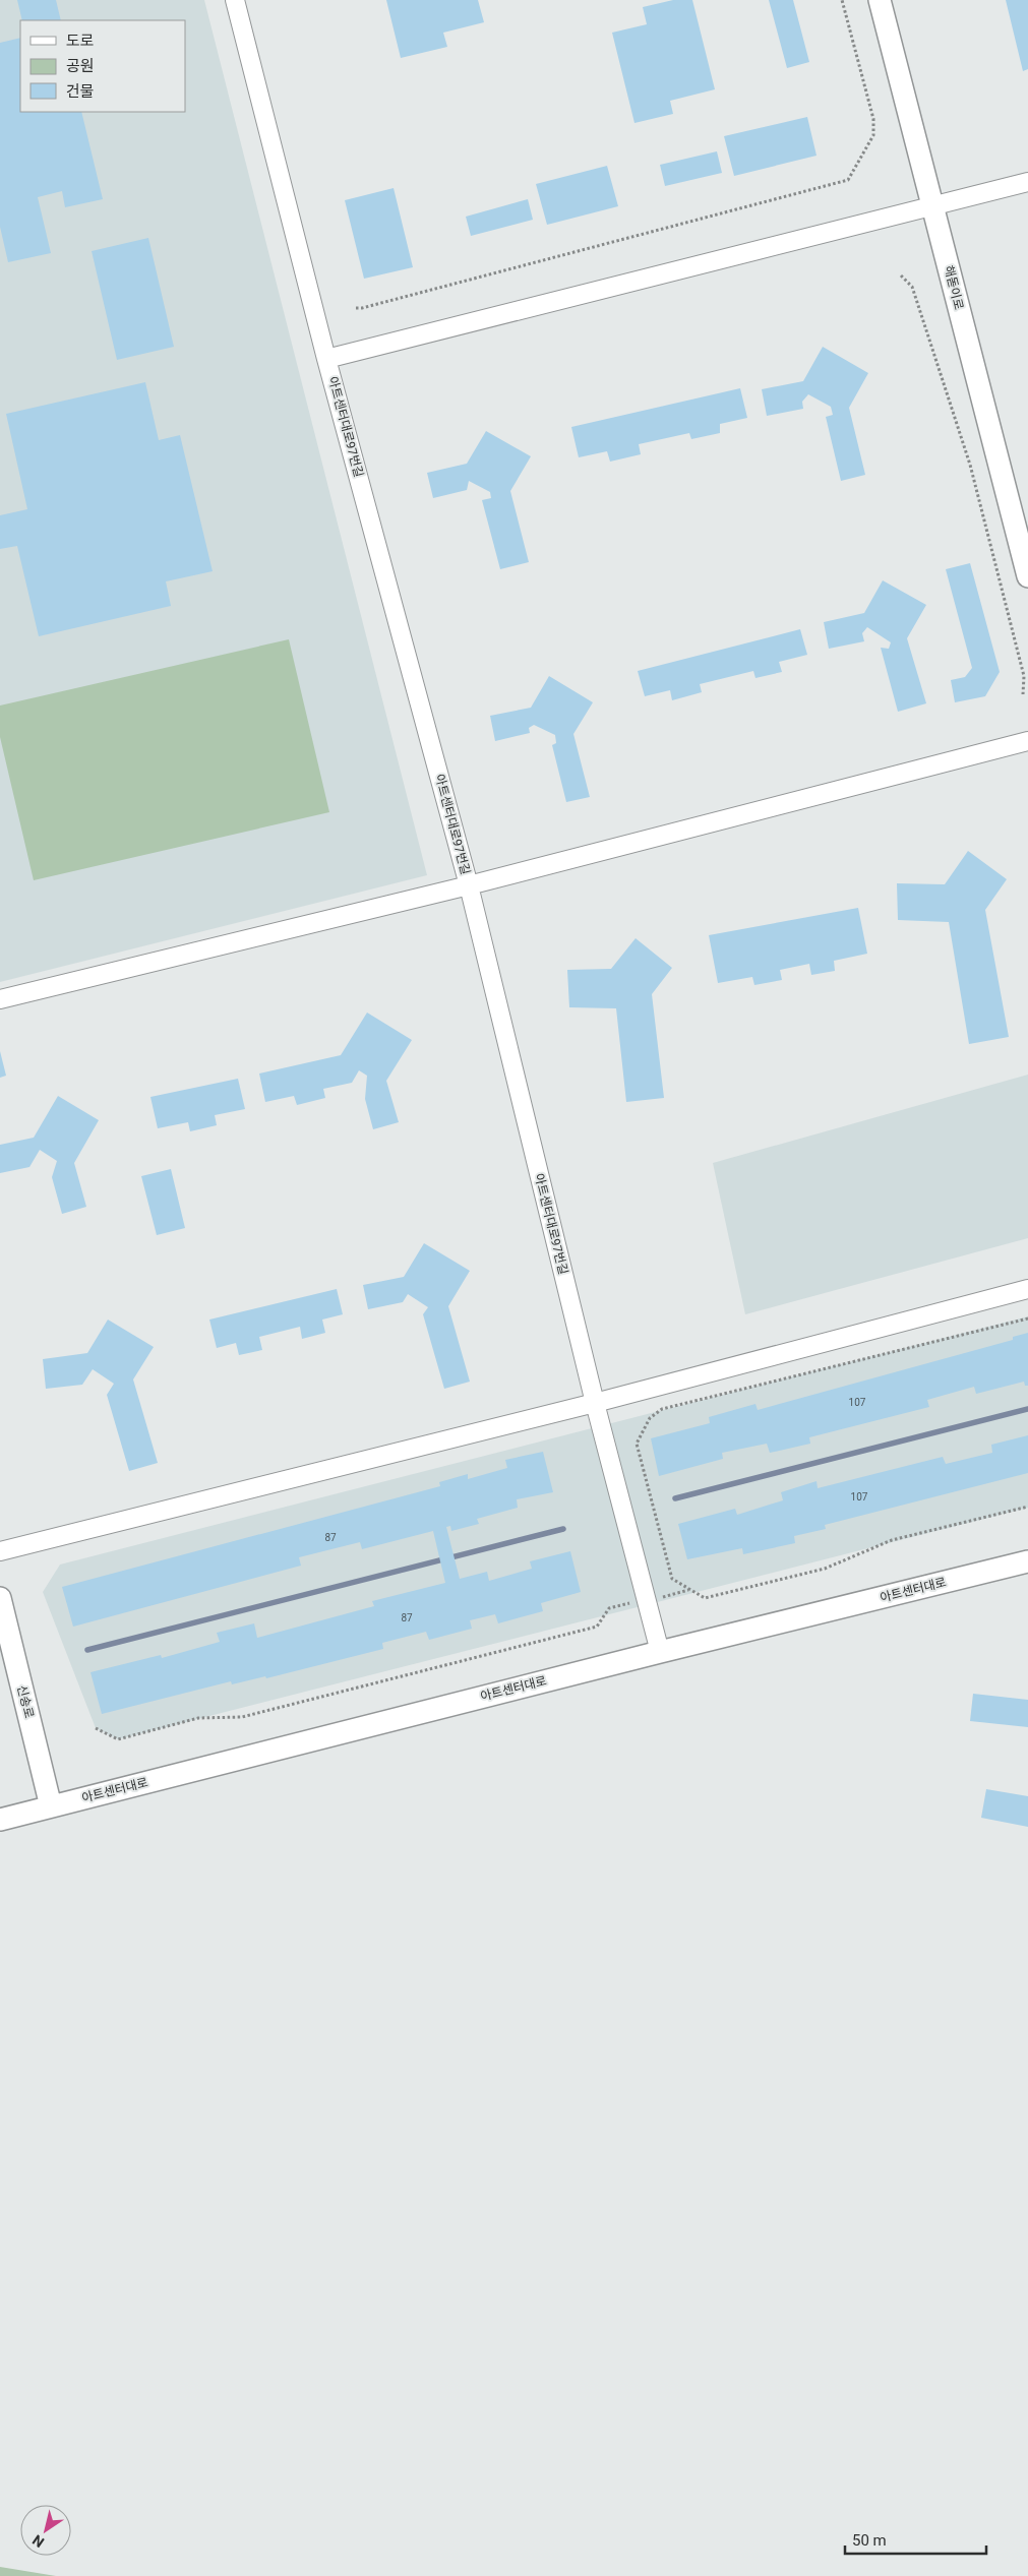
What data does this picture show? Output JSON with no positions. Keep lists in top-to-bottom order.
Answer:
{
  "streets": {
    "street": [
      "해돋이로",
      "아트센터대로97번길",
      "아트센터대로",
      "신송로"
    ]
  },
  "crossings": [
    ["아트센터대로97번길", "아트센터대로"],
    ["아트센터대로", "신송로"]
  ],
  "house_numbers": [
    "107",
    "107",
    "87",
    "87"
  ],
  "legend": ["도로", "공원", "건물"],
  "scale_bar": "50 m",
  "north": "bottom left"
}
